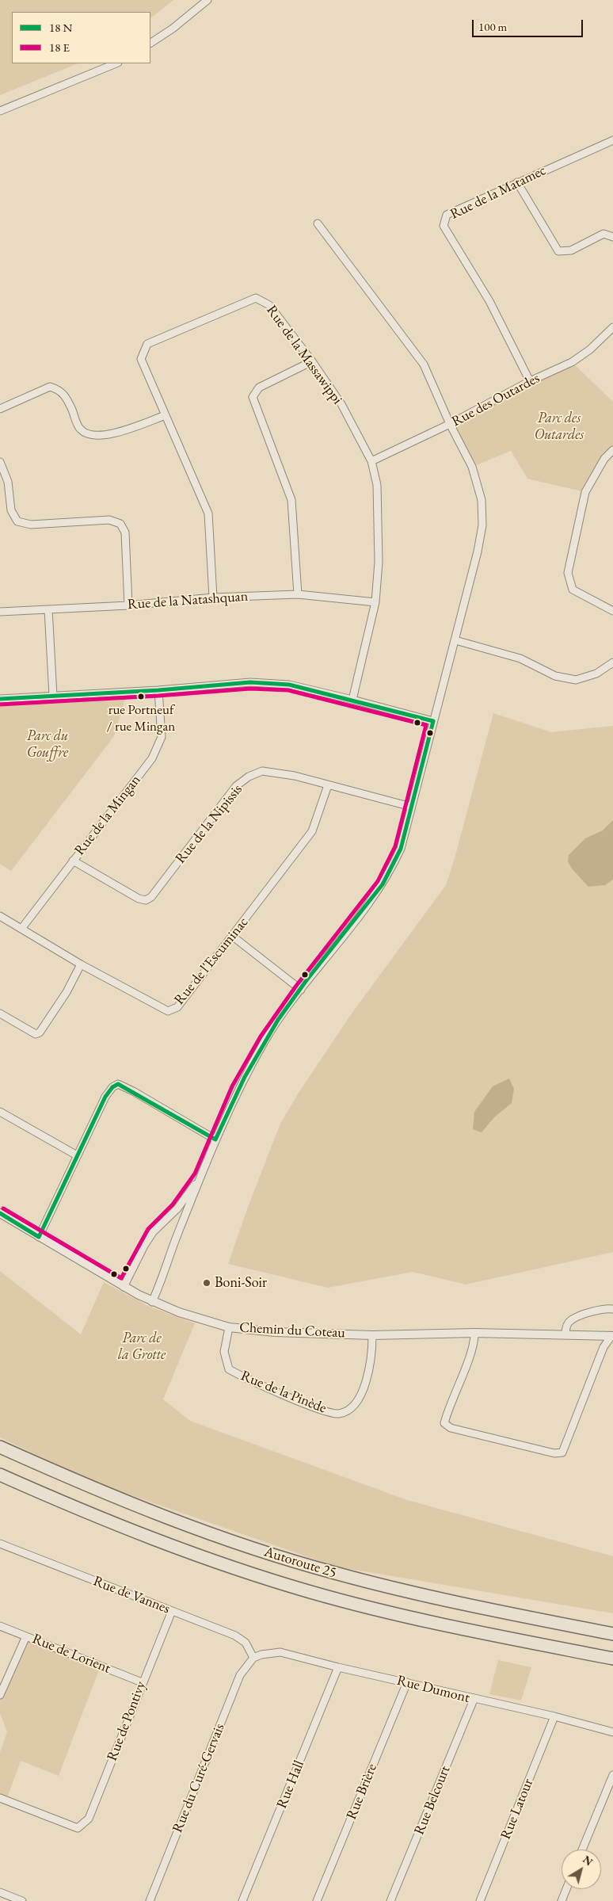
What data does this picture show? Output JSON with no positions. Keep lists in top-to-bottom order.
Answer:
{
  "streets": {
    "highway": ["Autoroute 25"],
    "street": [
      "Rue de la Matamec",
      "Rue de la Massawippi",
      "Rue des Outardes",
      "Rue de la Natashquan",
      "Rue de la Mingan",
      "Rue de la Nipissis",
      "Rue de l'Escuminac",
      "Chemin du Coteau",
      "Rue de la Pinède",
      "Rue de Vannes",
      "Rue de Lorient",
      "Rue Dumont",
      "Rue de Pontivy",
      "Rue du Curé-Gervais",
      "Rue Hall",
      "Rue Brière",
      "Rue Belcourt",
      "Rue Latour"
    ]
  },
  "crossings": [
    ["Rue de la Matamec", "Rue des Outardes"],
    ["Rue de la Massawippi", "Rue des Outardes"],
    ["Rue de la Massawippi", "Rue de la Natashquan"],
    ["Rue de la Mingan", "Rue de la Nipissis"],
    ["Rue de la Mingan", "Rue de l'Escuminac"],
    ["Rue de la Nipissis", "Rue de l'Escuminac"],
    ["Chemin du Coteau", "Rue de la Pinède"],
    ["Rue de Vannes", "Rue Dumont"],
    ["Rue de Vannes", "Rue de Pontivy"],
    ["Rue de Vannes", "Rue du Curé-Gervais"],
    ["Rue de Lorient", "Rue de Pontivy"],
    ["Rue Dumont", "Rue du Curé-Gervais"],
    ["Rue Dumont", "Rue Hall"],
    ["Rue Dumont", "Rue Brière"],
    ["Rue Dumont", "Rue Belcourt"],
    ["Rue Dumont", "Rue Latour"]
  ],
  "parks": ["Parc des Outardes", "Parc du Gouffre", "Parc de la Grotte"],
  "places": ["rue Portneuf / rue Mingan", "Boni-Soir"],
  "legend": ["18 N", "18 E"],
  "scale_bar": "100 m",
  "north": "top right"
}
